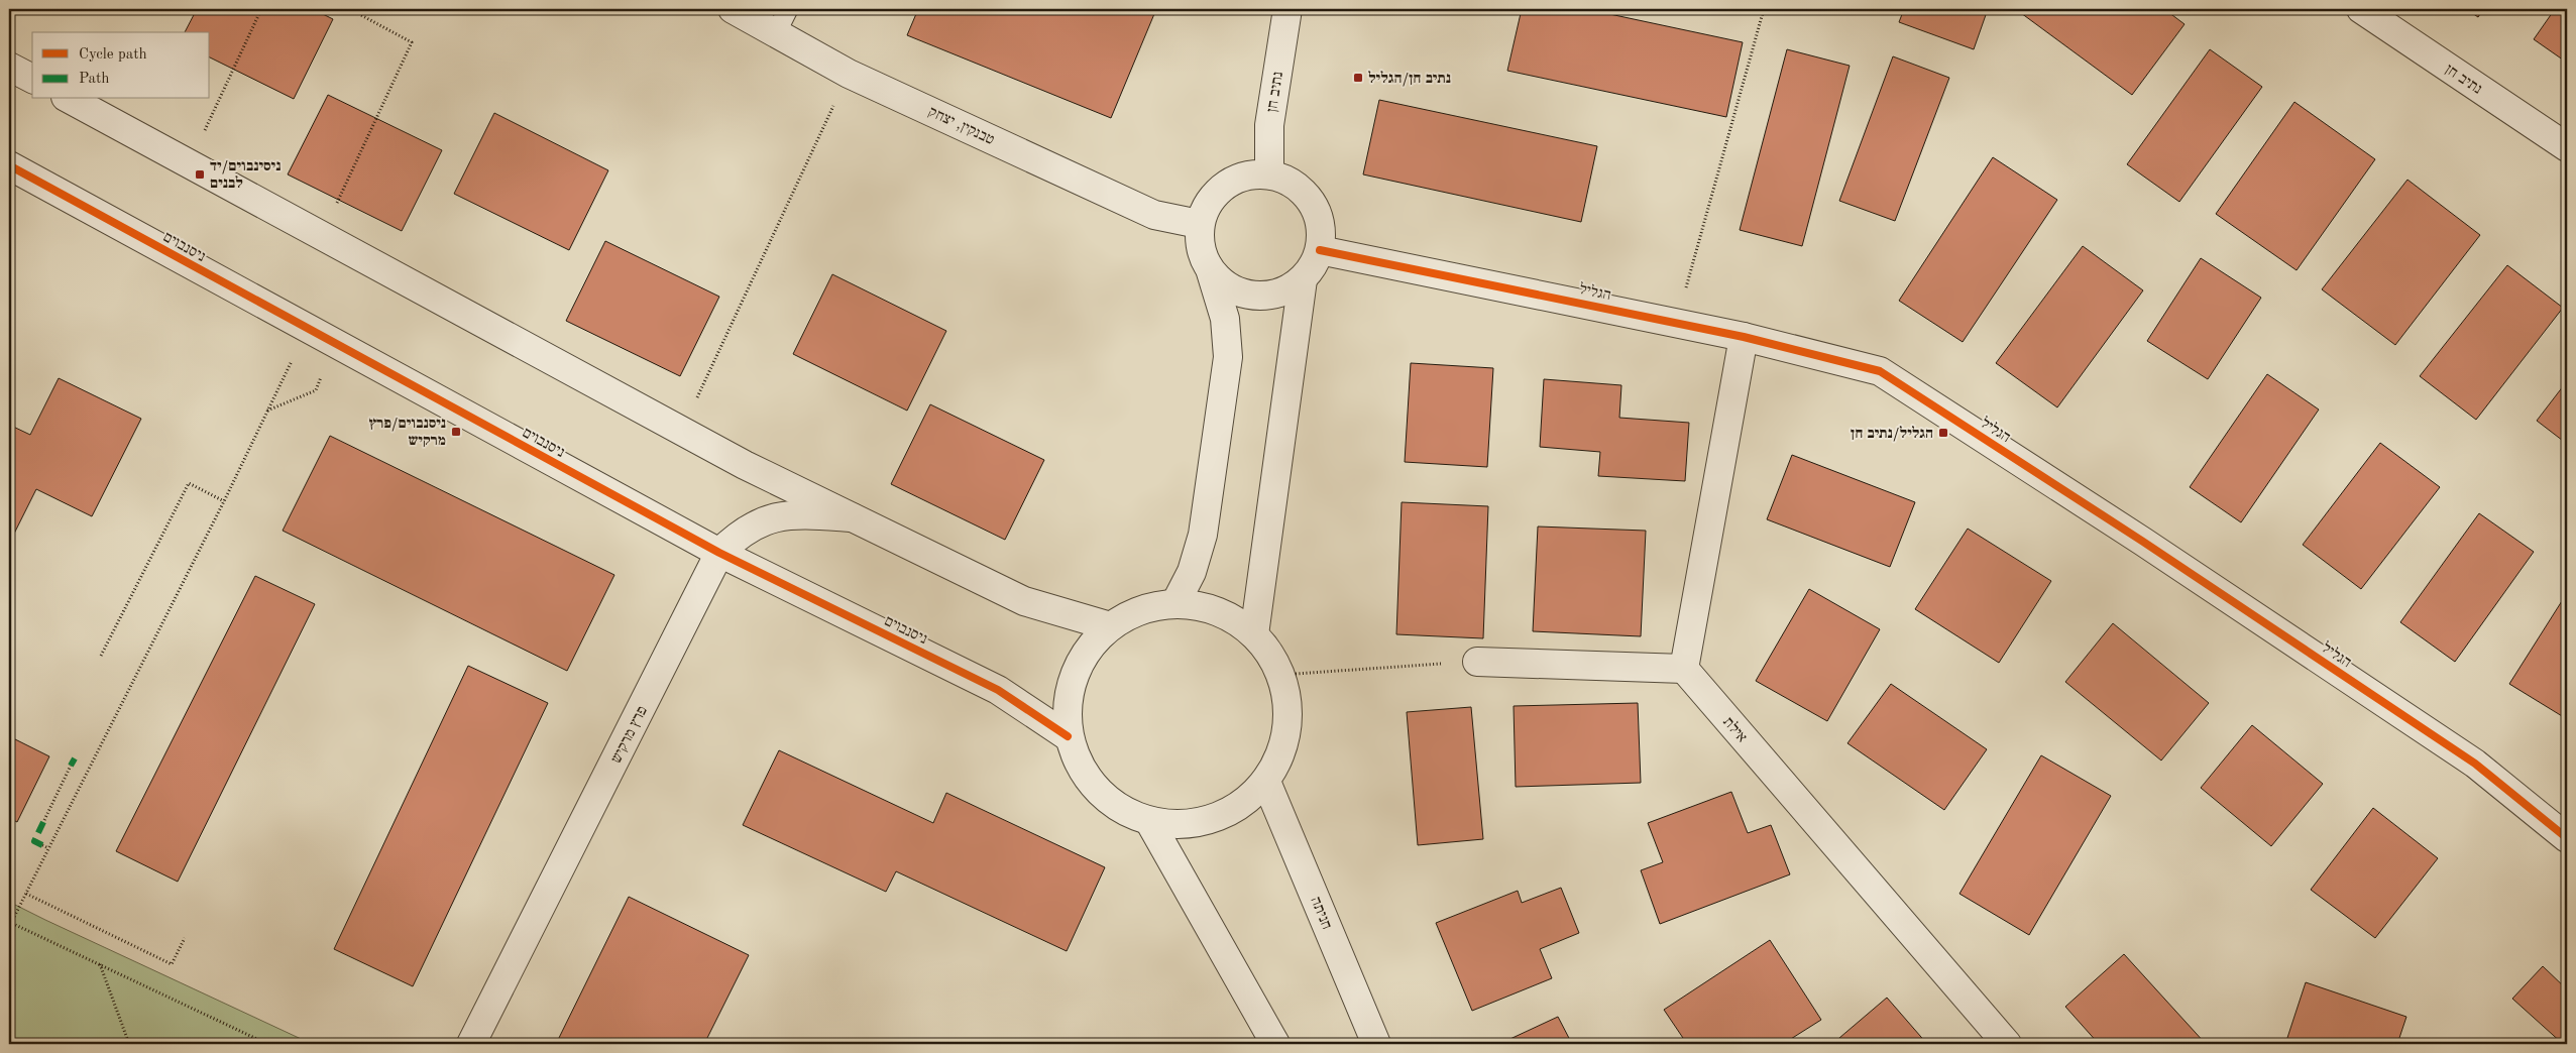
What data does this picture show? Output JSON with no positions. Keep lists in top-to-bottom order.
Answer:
{
  "streets": {
    "street": [
      "נתיב חן",
      "טבנקין, יצחק",
      "ניסנבוים",
      "הגליל",
      "אילת",
      "פרץ מרקיש",
      "חניתה"
    ]
  },
  "crossings": [
    ["נתיב חן", "טבנקין, יצחק"],
    ["נתיב חן", "הגליל"],
    ["טבנקין, יצחק", "הגליל"],
    ["ניסנבוים", "פרץ מרקיש"]
  ],
  "places": {
    "transit": [
      "נתיב חן/הגליל",
      "ניסינבוים/יד לבנים",
      "ניסנבוים/פרץ מרקיש",
      "הגליל/נתיב חן"
    ]
  },
  "legend": ["Cycle path", "Path"]
}
